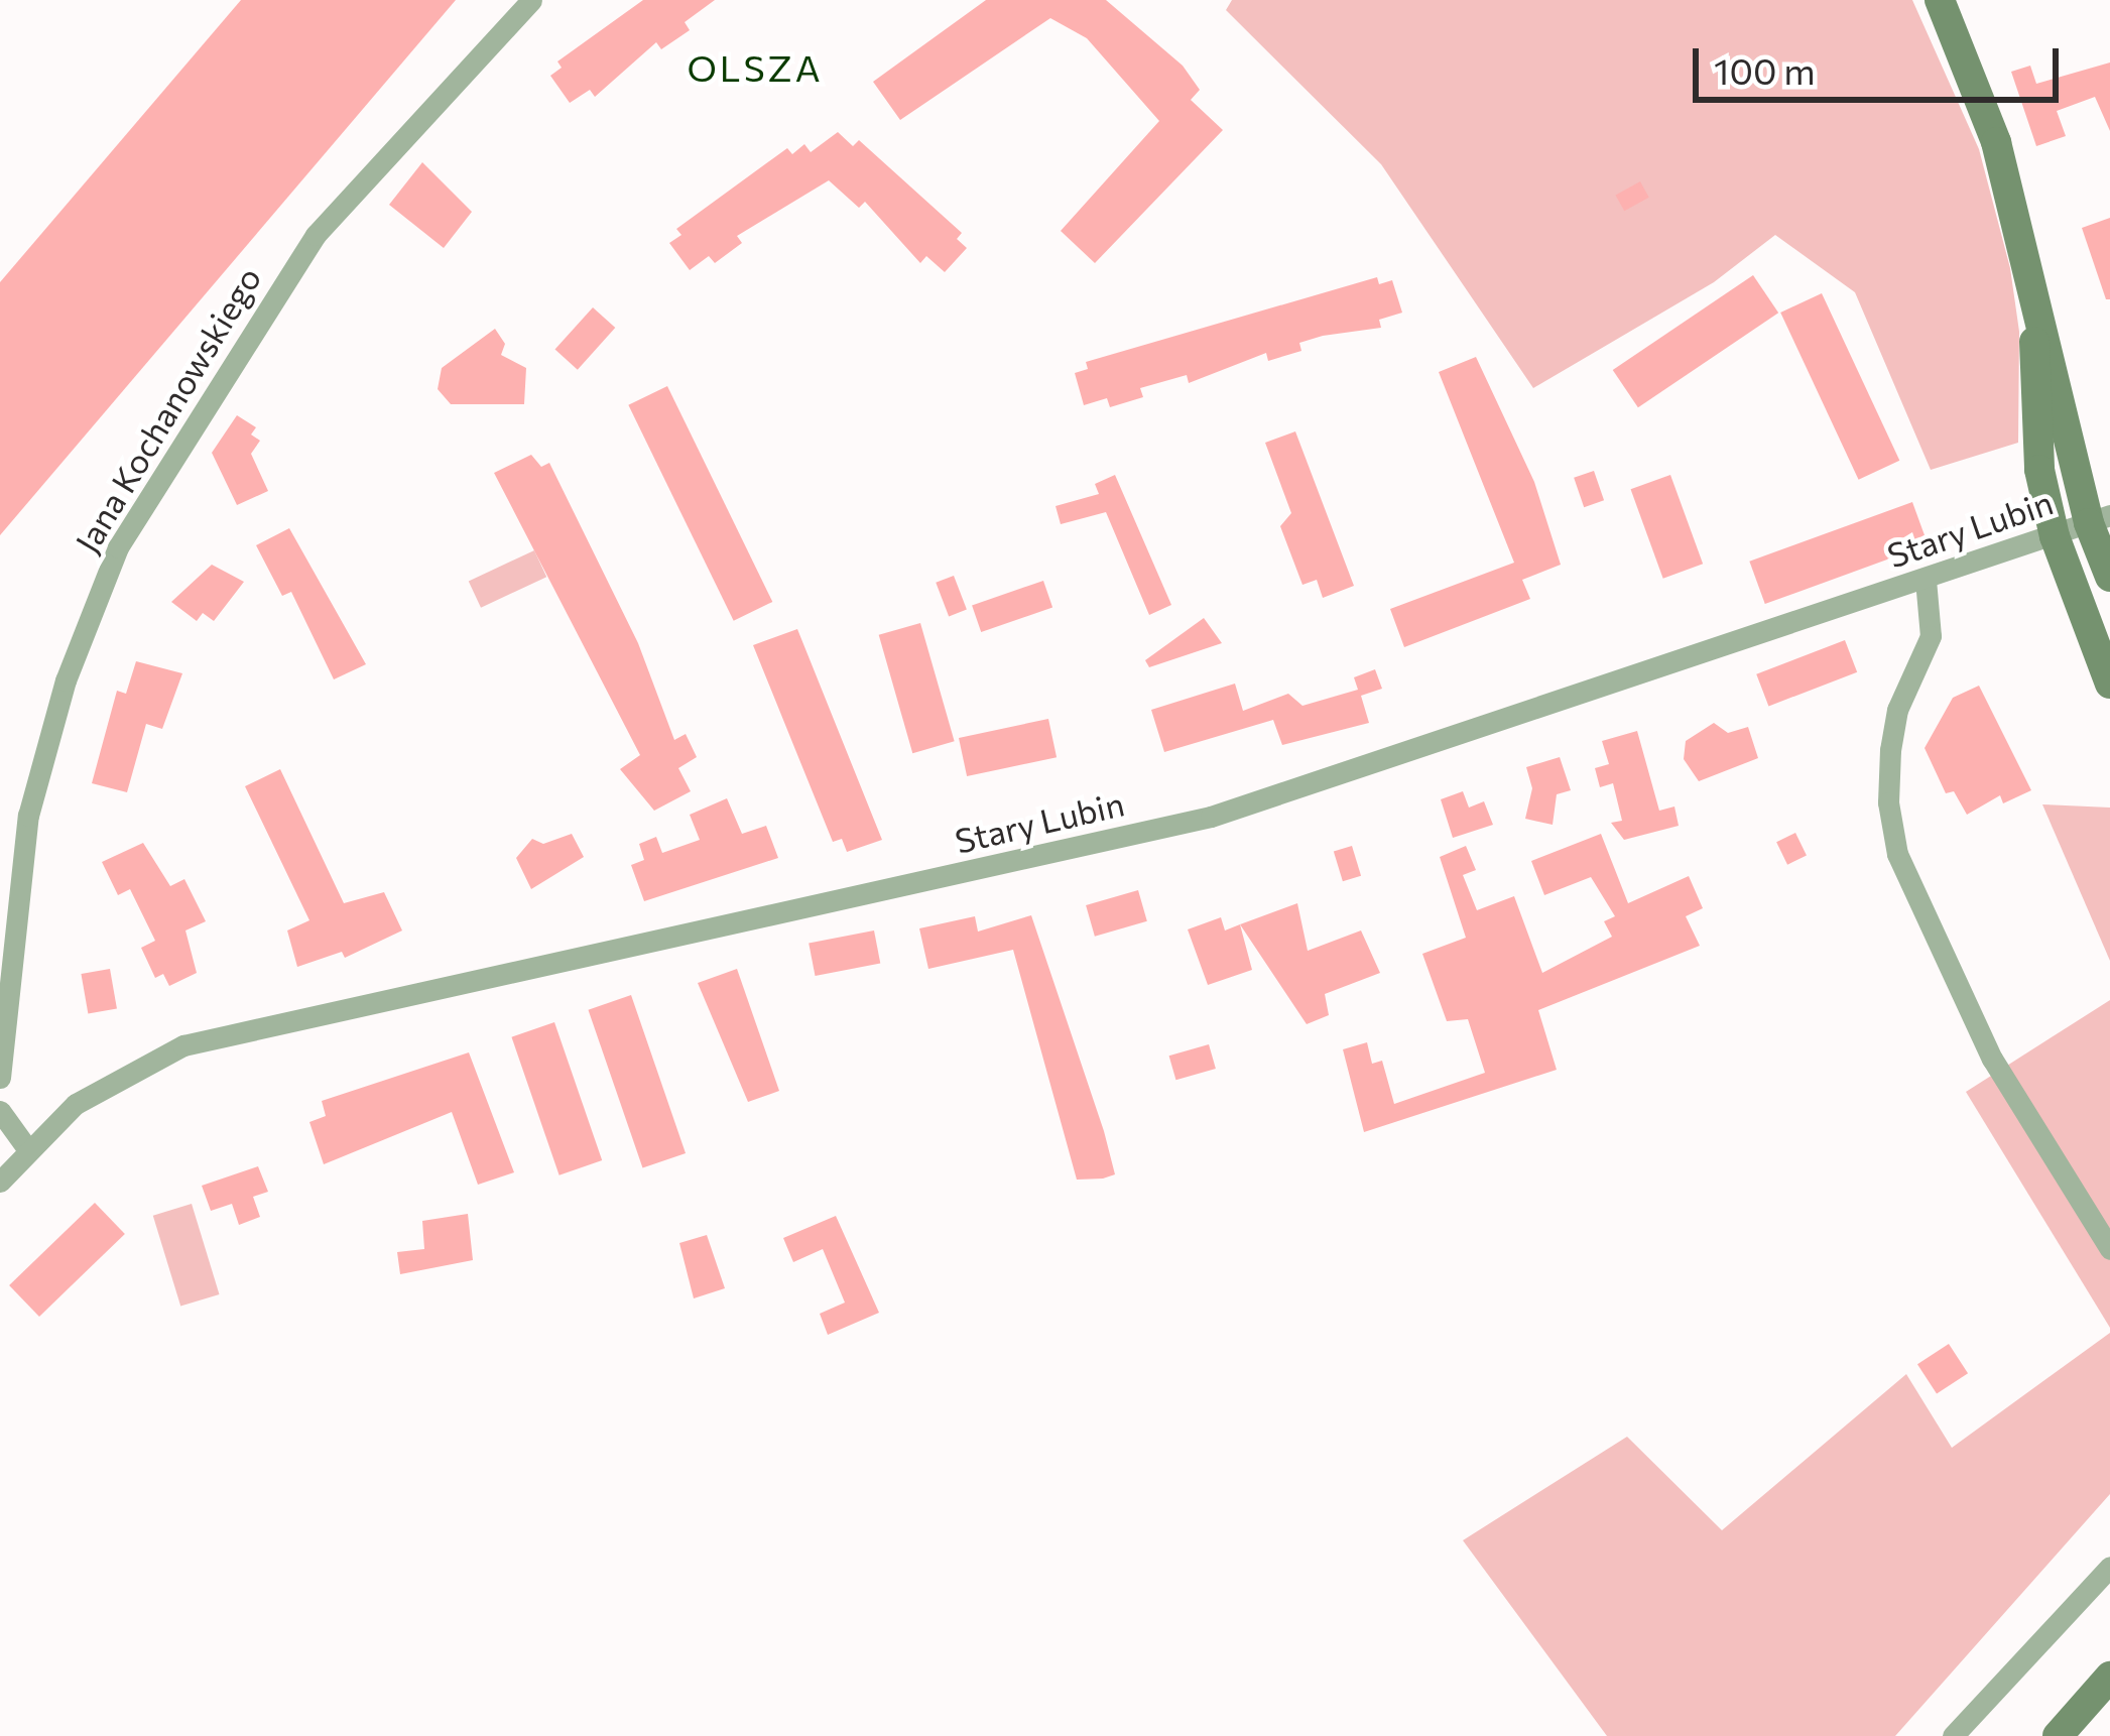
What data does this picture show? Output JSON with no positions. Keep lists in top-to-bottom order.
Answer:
{
  "streets": {
    "street": ["Jana Kochanowskiego", "Stary Lubin"]
  },
  "districts": ["OLSZA"],
  "scale_bar": "100 m"
}
